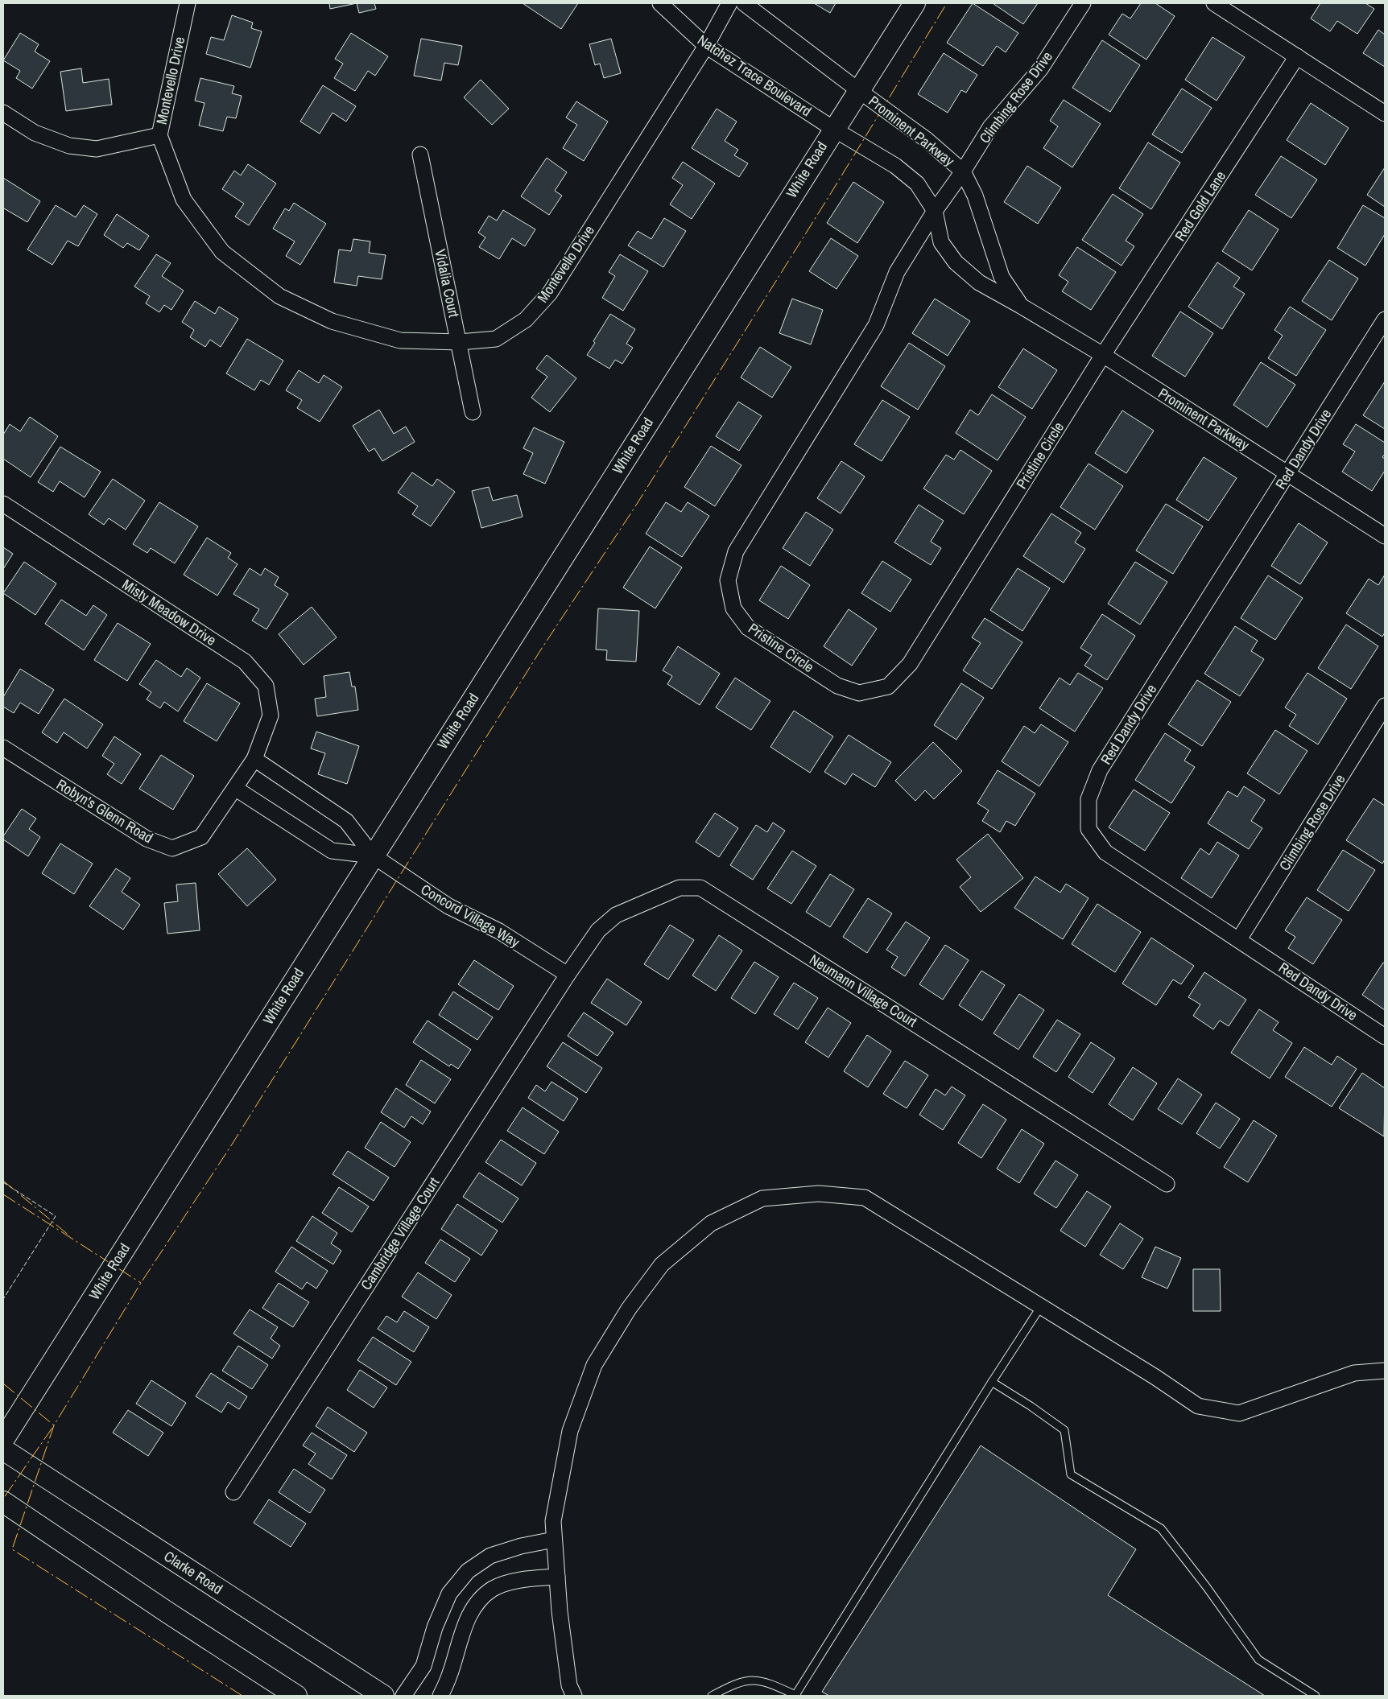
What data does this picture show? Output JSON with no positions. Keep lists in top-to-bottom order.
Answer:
{
  "streets": {
    "street": [
      "Natchez Trace Boulevard",
      "Montevello Drive",
      "Climbing Rose Drive",
      "Prominent Parkway",
      "White Road",
      "Red Gold Lane",
      "Vidalia Court",
      "Red Dandy Drive",
      "Pristine Circle",
      "Misty Meadow Drive",
      "Robyn's Glenn Road",
      "Concord Village Way",
      "Neumann Village Court",
      "Cambridge Village Court",
      "Clarke Road"
    ]
  },
  "crossings": [
    ["Natchez Trace Boulevard", "Montevello Drive"],
    ["Natchez Trace Boulevard", "Prominent Parkway"],
    ["Natchez Trace Boulevard", "White Road"],
    ["Montevello Drive", "Vidalia Court"],
    ["Climbing Rose Drive", "Prominent Parkway"],
    ["Climbing Rose Drive", "Red Dandy Drive"],
    ["Climbing Rose Drive", "Pristine Circle"],
    ["Prominent Parkway", "White Road"],
    ["Prominent Parkway", "Red Gold Lane"],
    ["Prominent Parkway", "Red Dandy Drive"],
    ["Prominent Parkway", "Pristine Circle"],
    ["White Road", "Concord Village Way"],
    ["Red Gold Lane", "Pristine Circle"],
    ["Misty Meadow Drive", "Robyn's Glenn Road"],
    ["Concord Village Way", "Neumann Village Court"],
    ["Concord Village Way", "Cambridge Village Court"],
    ["Neumann Village Court", "Cambridge Village Court"]
  ]
}
